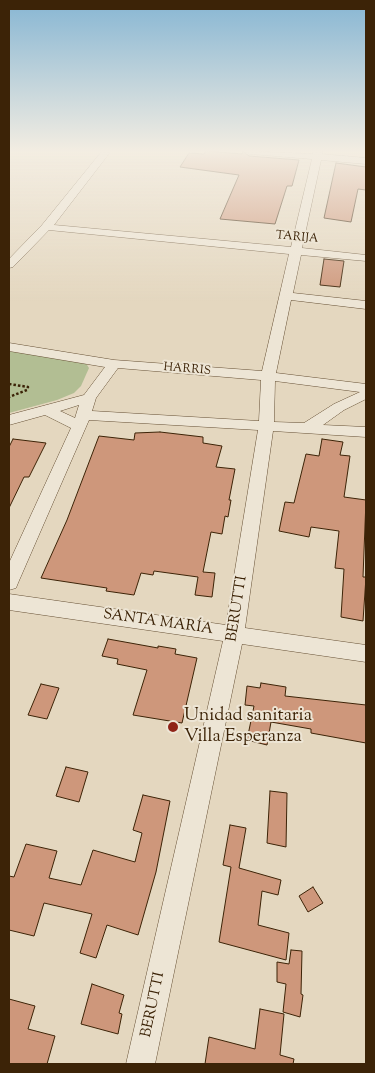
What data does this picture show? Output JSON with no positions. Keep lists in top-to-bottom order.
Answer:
{
  "streets": {
    "street": [
      "TARIJA",
      "HARRIS",
      "BERUTTI",
      "SANTA MARÍA"
    ]
  },
  "crossings": [
    ["TARIJA", "BERUTTI"],
    ["HARRIS", "BERUTTI"],
    ["BERUTTI", "SANTA MARÍA"]
  ],
  "places": ["Unidad sanitaria Villa Esperanza"]
}
